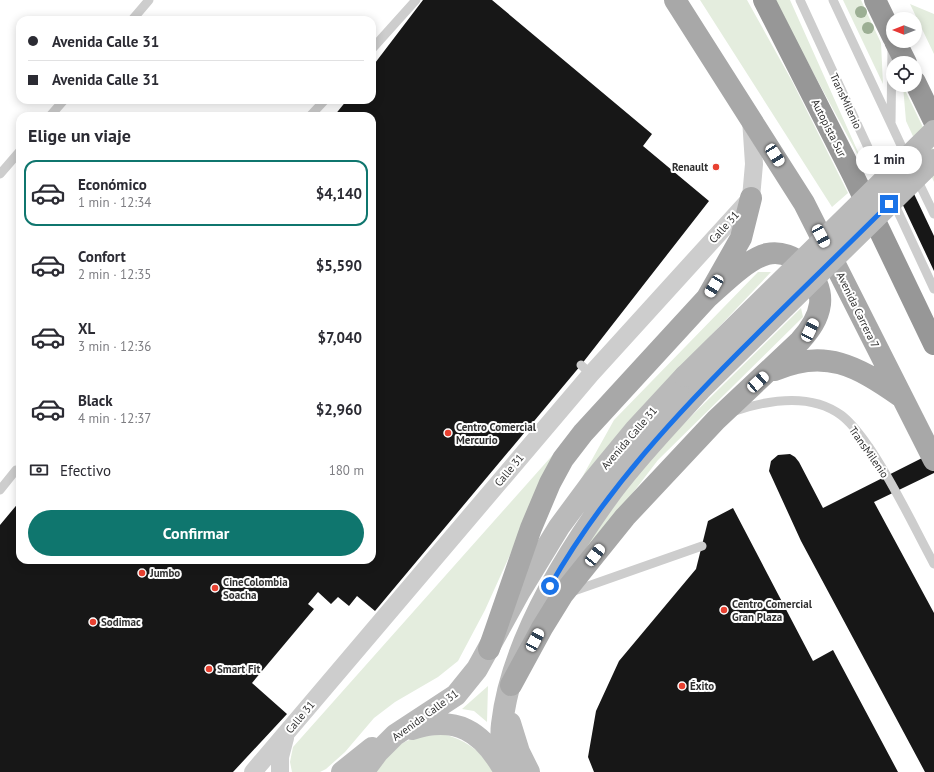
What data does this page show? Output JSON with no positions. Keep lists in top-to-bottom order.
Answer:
{
  "streets": {
    "highway": ["Autopista Sur"],
    "main road": ["Avenida Carrera 7", "Avenida Calle 31"],
    "street": ["Calle 31"],
    "lane": ["TransMilenio"]
  },
  "places": [
    "Renault",
    "Centro Comercial Mercurio",
    "Jumbo",
    "CineColombia Soacha",
    "Centro Comercial Gran Plaza",
    "Sodimac",
    "Smart Fit",
    "Éxito"
  ],
  "north": "left",
  "page": {
    "banner": ["Avenida Calle 31", "Avenida Calle 31"],
    "heading": "Elige un viaje",
    "bubble": "1 min",
    "list": [
      {
        "name": "Económico",
        "note": "1 min · 12:34",
        "value": "$4,140"
      },
      {
        "name": "Confort",
        "note": "2 min · 12:35",
        "value": "$5,590"
      },
      {
        "name": "XL",
        "note": "3 min · 12:36",
        "value": "$7,040"
      },
      {
        "name": "Black",
        "note": "4 min · 12:37",
        "value": "$2,960"
      }
    ],
    "pay": ["Efectivo", "180 m"],
    "buttons": "Confirmar"
  }
}
